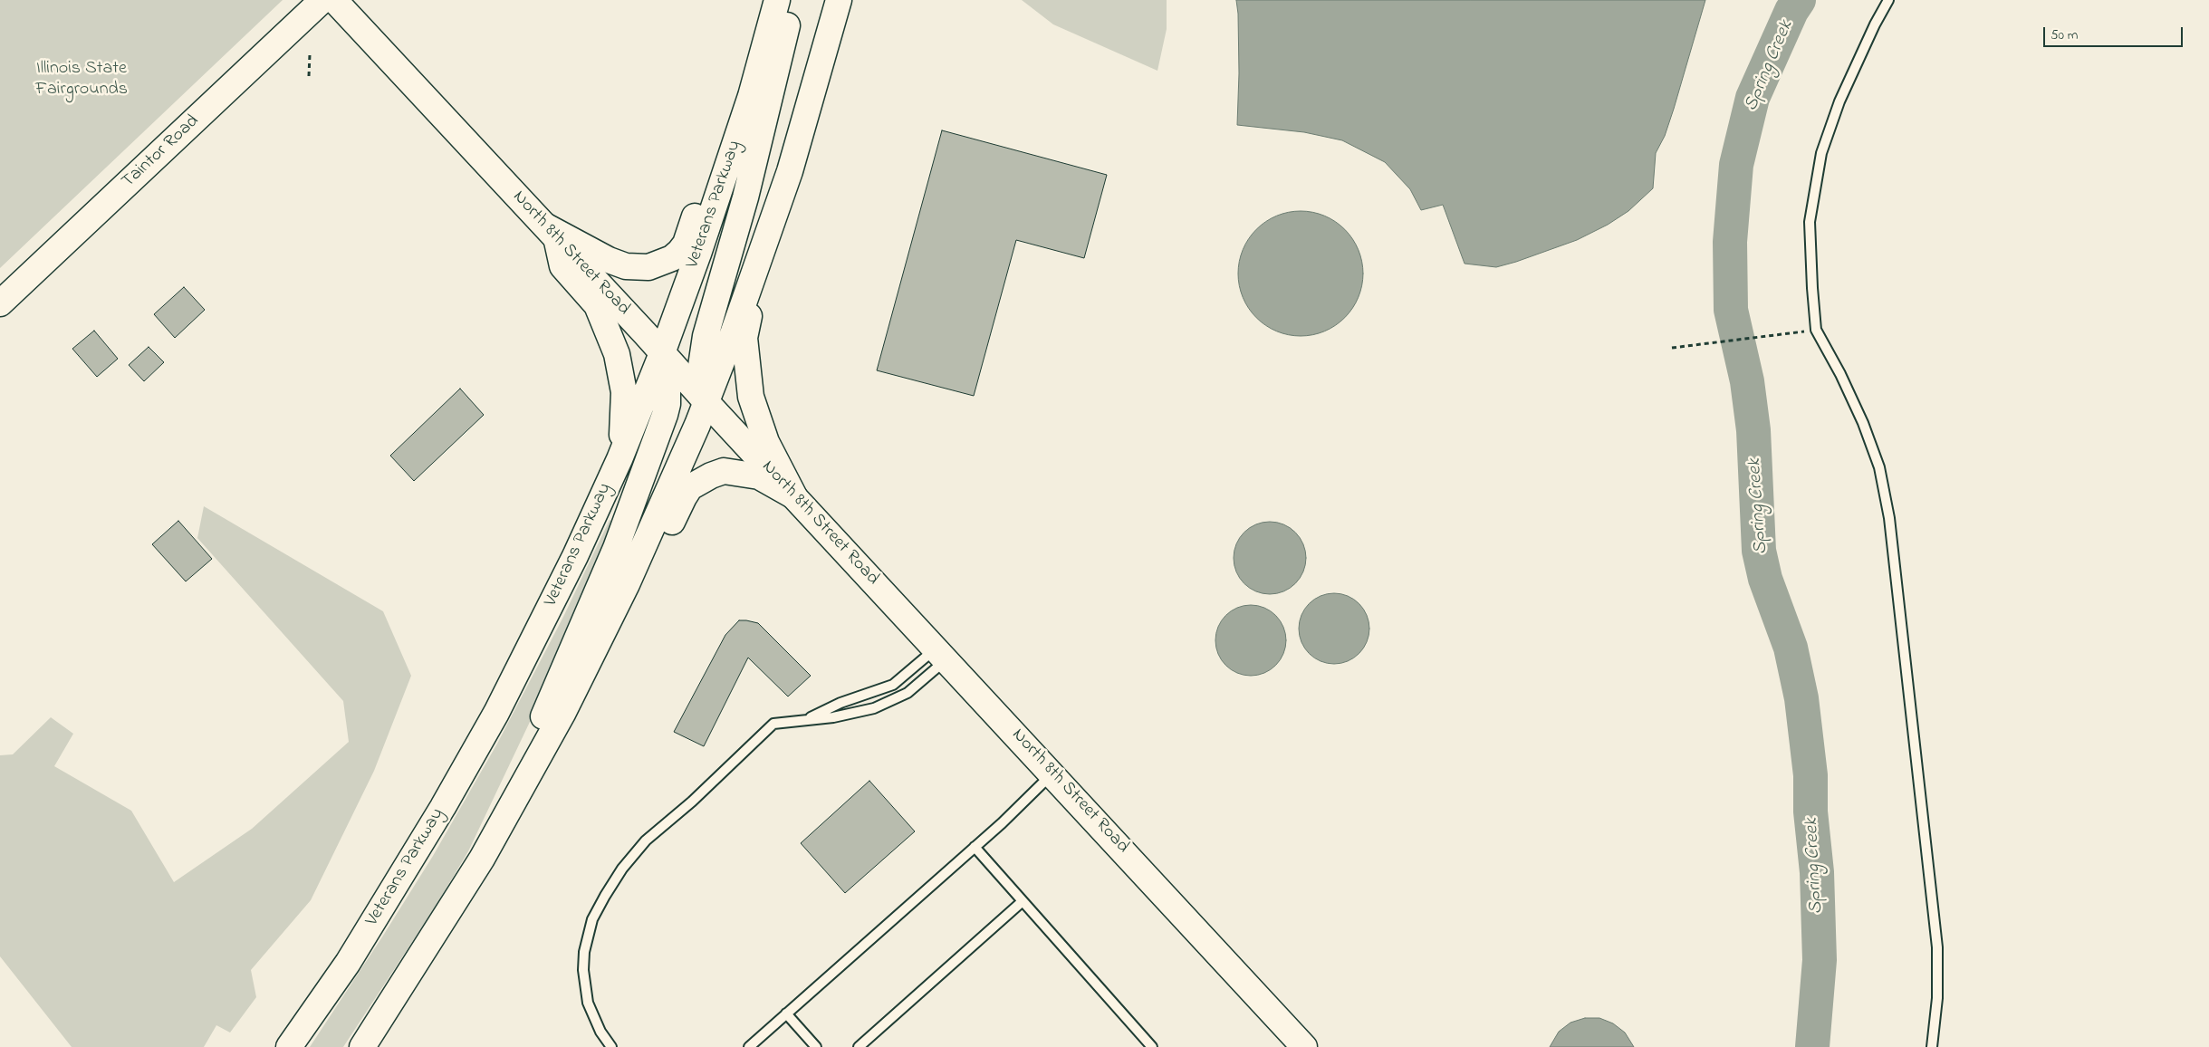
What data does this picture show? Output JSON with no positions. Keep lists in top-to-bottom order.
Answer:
{
  "streets": {
    "main road": ["Taintor Road", "Veterans Parkway", "North 8th Street Road"]
  },
  "crossings": [
    ["Veterans Parkway", "North 8th Street Road"]
  ],
  "water": ["Spring Creek"],
  "parks": ["Illinois State Fairgrounds"],
  "scale_bar": "50 m"
}
